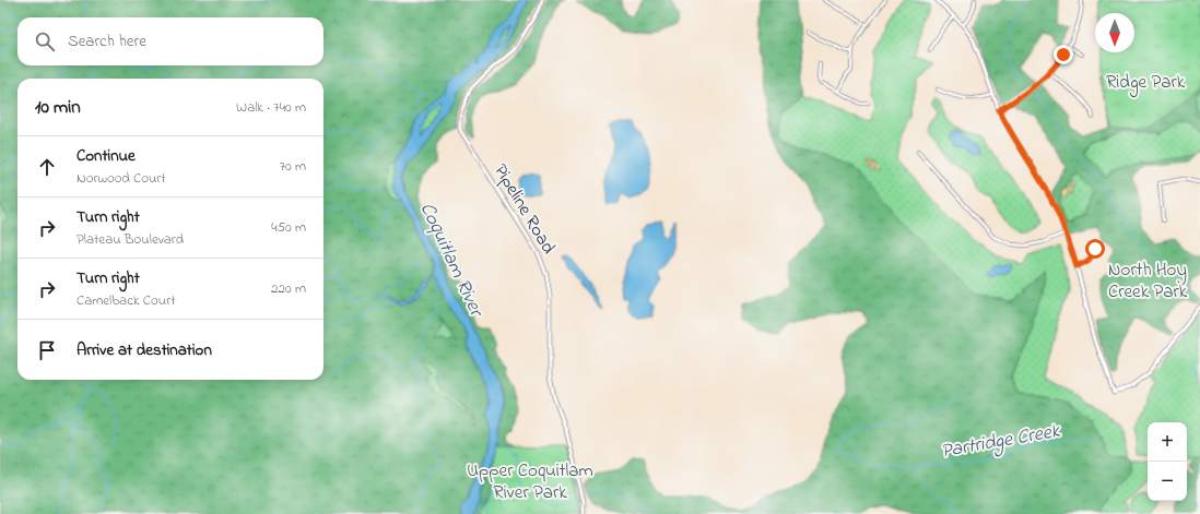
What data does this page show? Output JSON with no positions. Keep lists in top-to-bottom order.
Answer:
{
  "streets": {
    "street": ["Pipeline Road"]
  },
  "water": ["Coquitlam River", "Partridge Creek"],
  "parks": ["Ridge Park", "North Hoy Creek Park", "Upper Coquitlam River Park"],
  "north": "bottom",
  "page": {
    "search": "Search here",
    "heading": ["10 min", "Walk · 740 m"],
    "list": [
      ["Continue", "Norwood Court", "70 m"],
      ["Turn right", "Plateau Boulevard", "450 m"],
      ["Turn right", "Camelback Court", "220 m"],
      "Arrive at destination"
    ],
    "map_buttons": ["+", "−"]
  }
}
